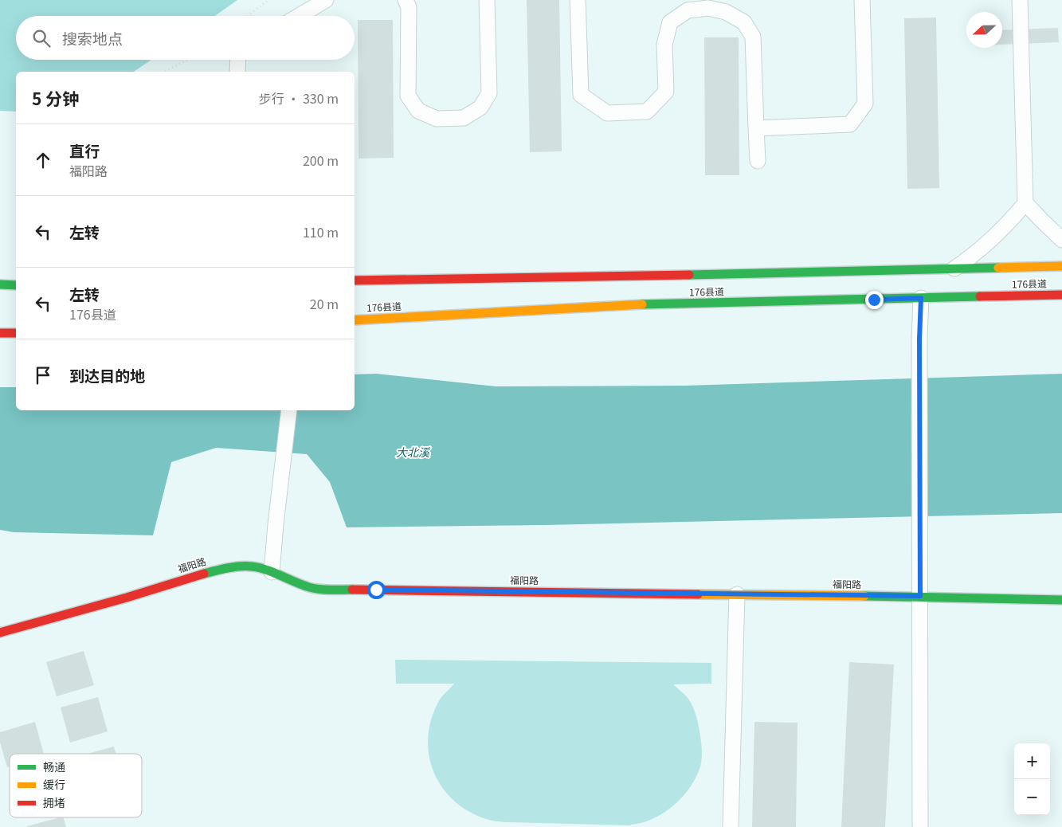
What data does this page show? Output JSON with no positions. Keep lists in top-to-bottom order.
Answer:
{
  "streets": {
    "main road": ["176县道", "福阳路"]
  },
  "water": ["大北溪"],
  "legend": ["畅通", "缓行", "拥堵"],
  "north": "left",
  "page": {
    "search": "搜索地点",
    "heading": ["5 分钟", "步行 · 330 m"],
    "list": [
      ["直行", "福阳路", "200 m"],
      ["左转", "110 m"],
      ["左转", "176县道", "20 m"],
      "到达目的地"
    ],
    "map_buttons": ["+", "−"]
  }
}
